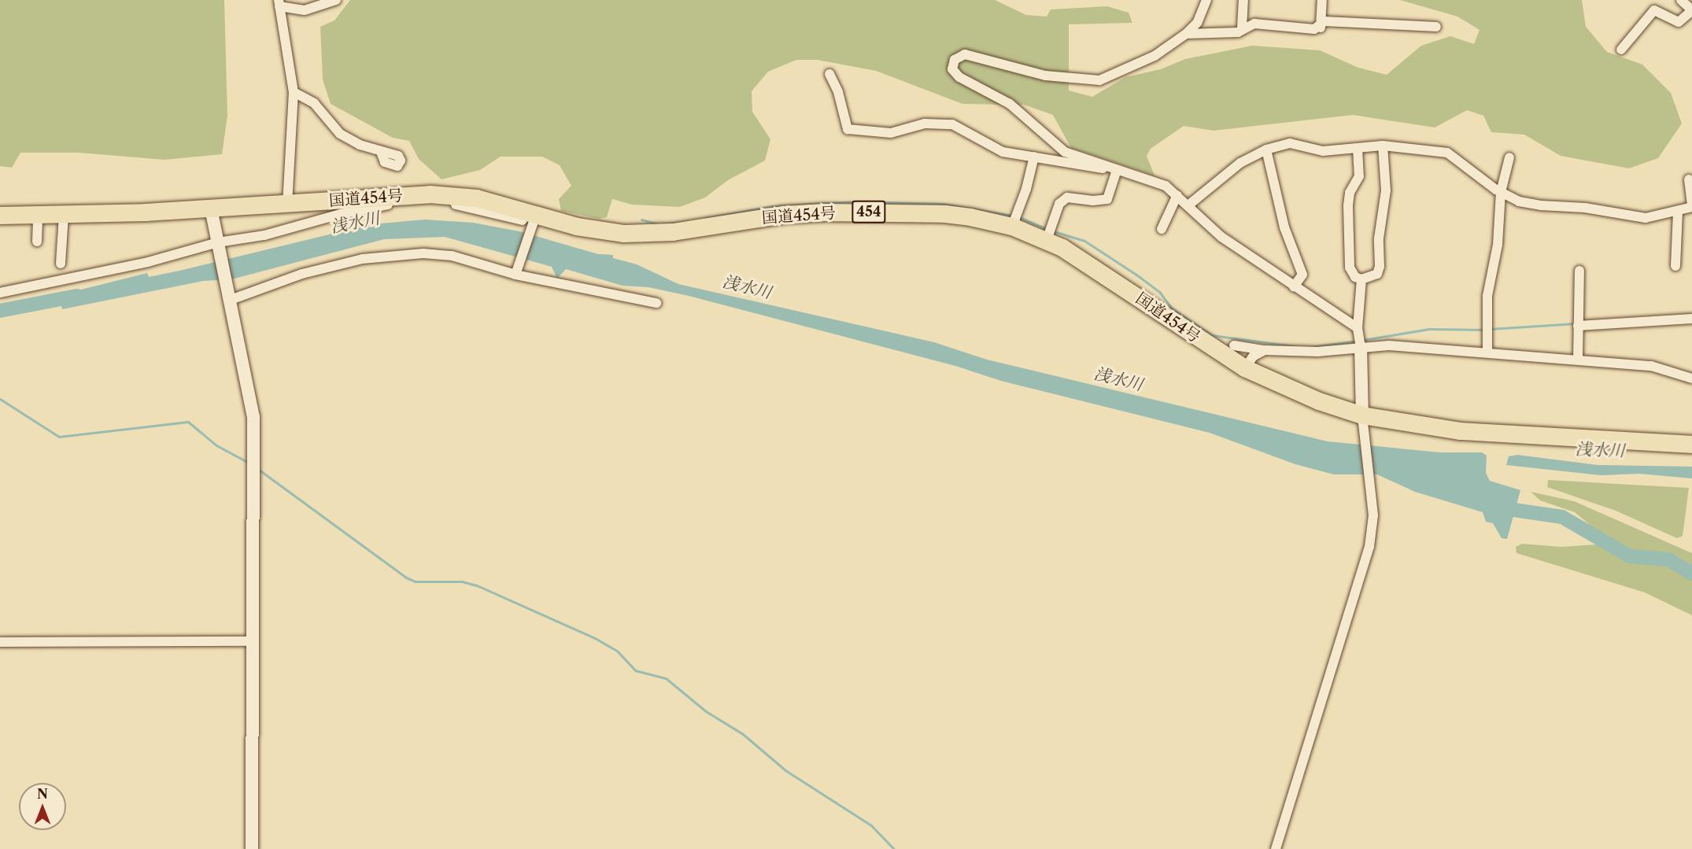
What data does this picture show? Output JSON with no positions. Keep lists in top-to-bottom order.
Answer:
{
  "streets": {
    "highway": ["国道454号", "454"]
  },
  "water": ["浅水川"],
  "north": "top"
}
